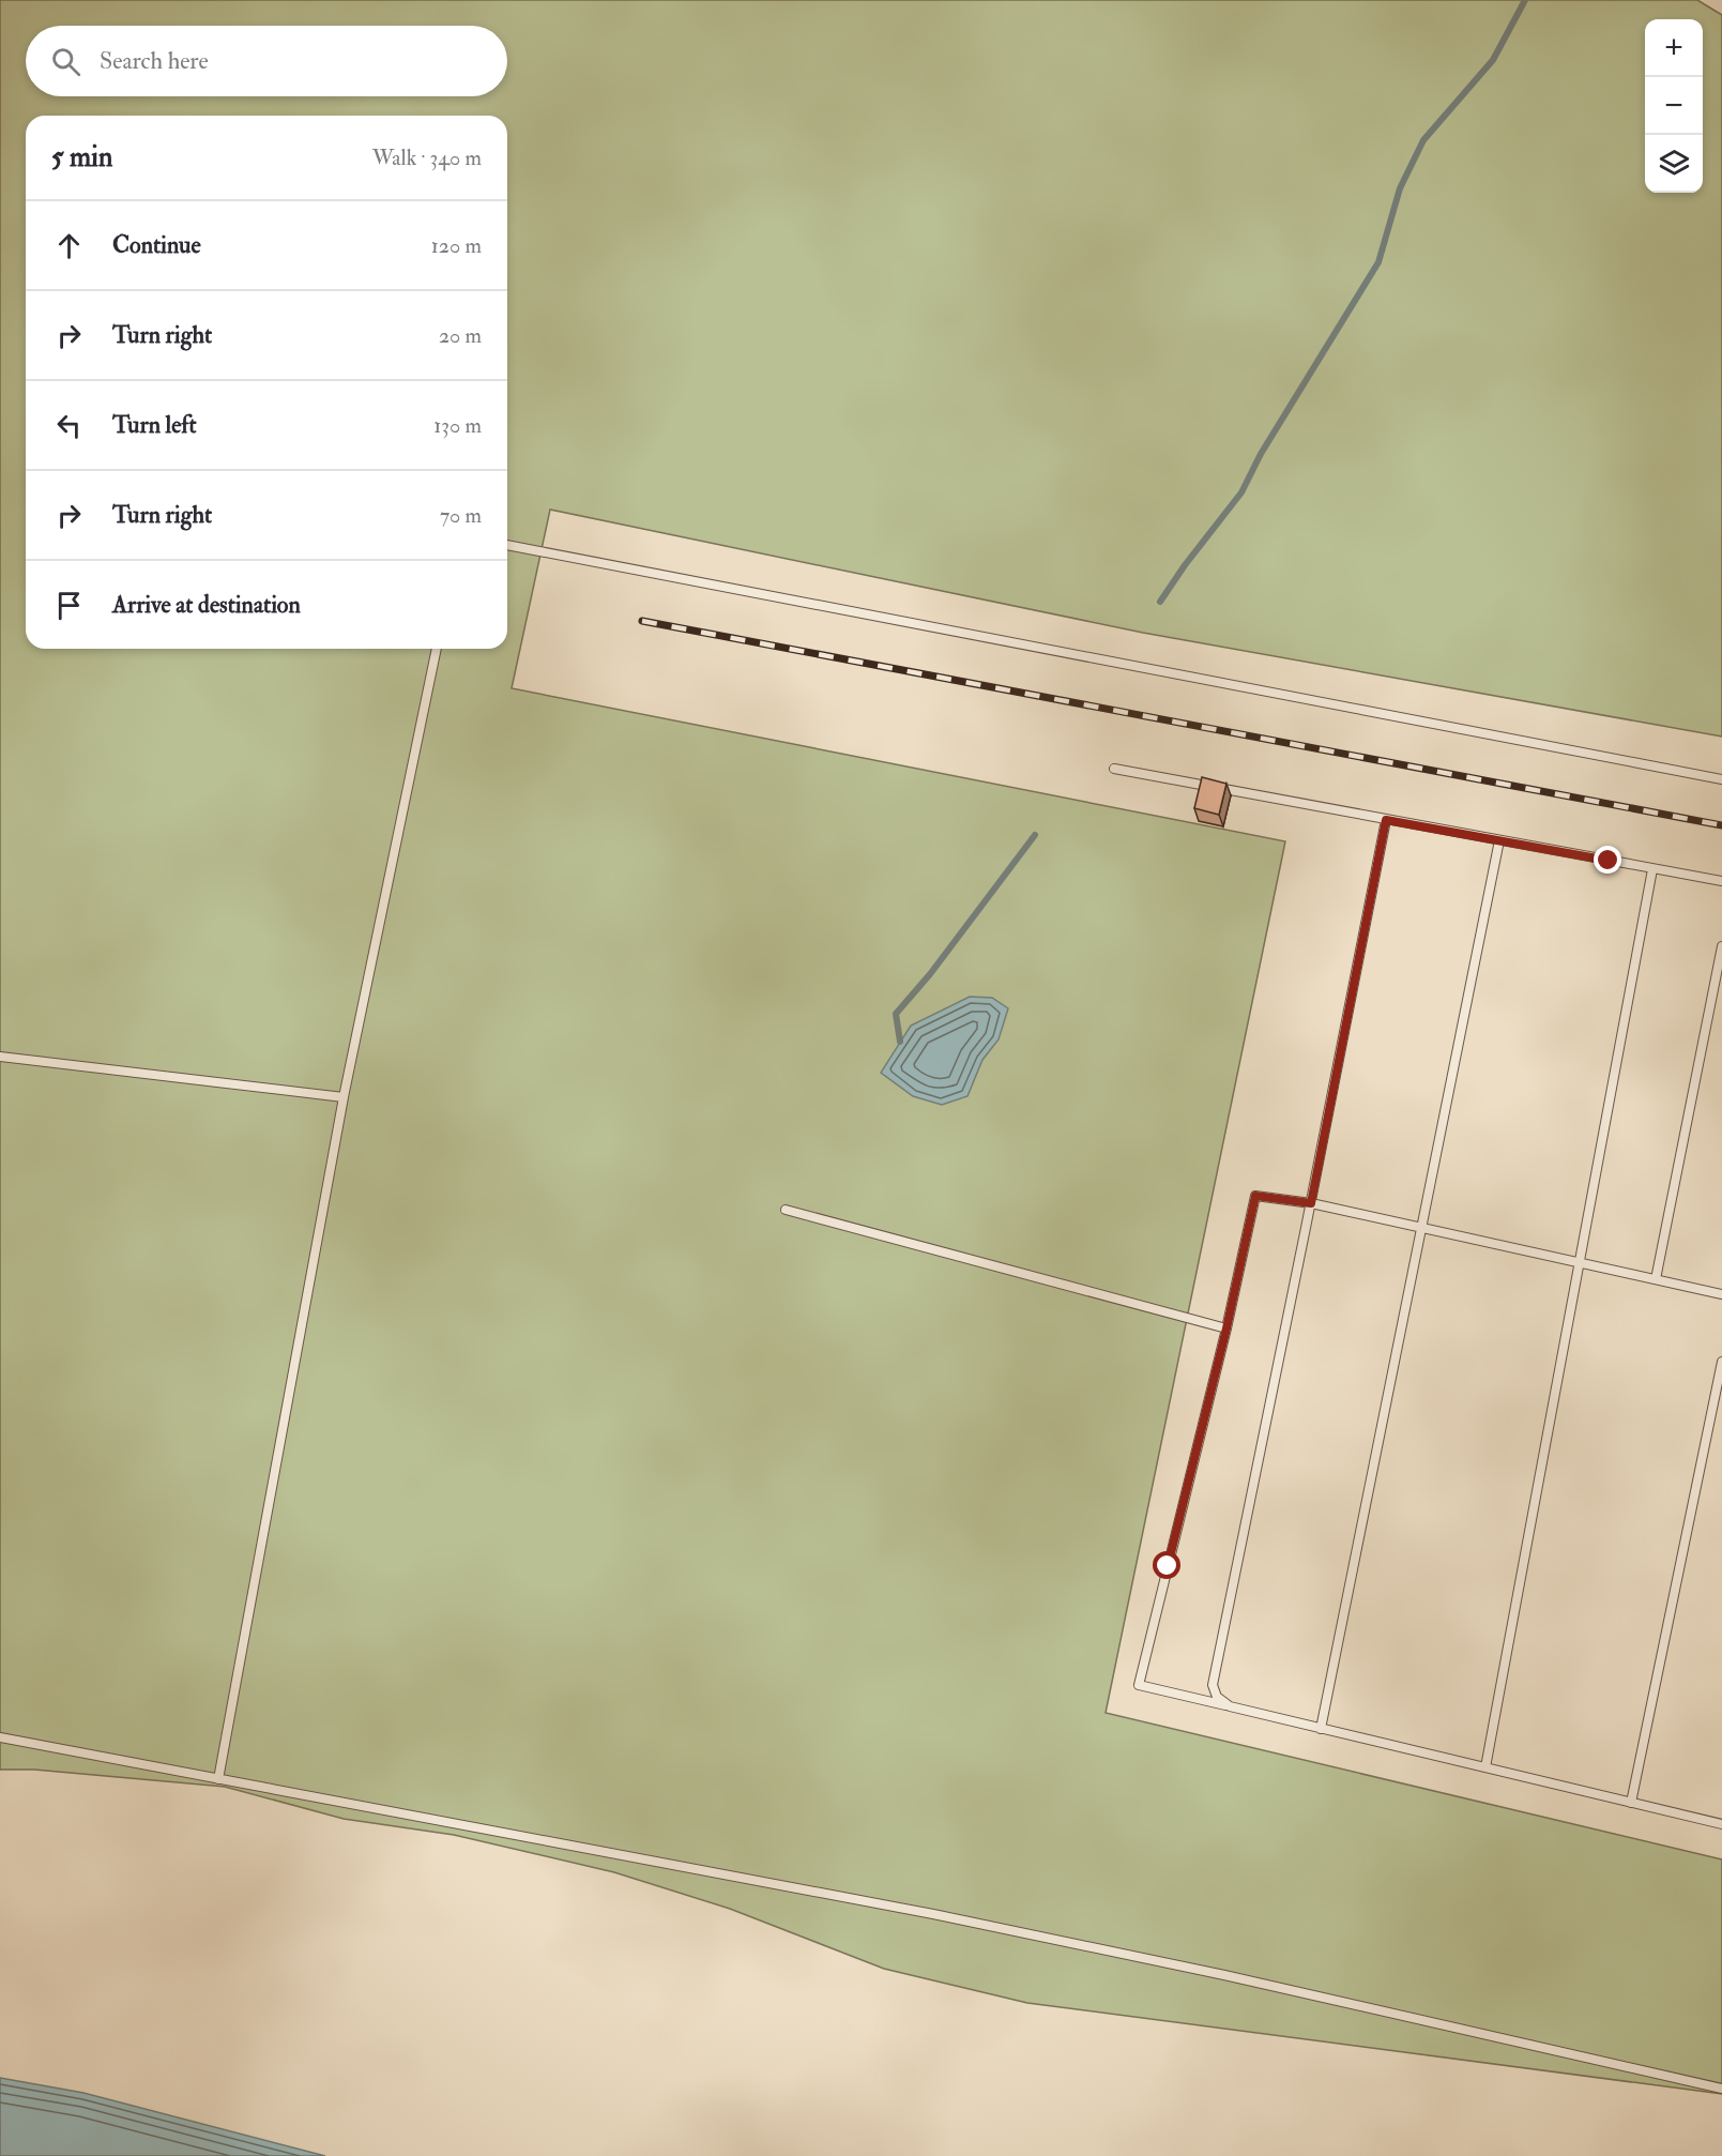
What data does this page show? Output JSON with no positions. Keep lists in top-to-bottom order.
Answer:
{
  "page": {
    "map_buttons": ["+", "−"],
    "search": "Search here",
    "heading": ["5 min", "Walk · 340 m"],
    "list": [
      ["Continue", "120 m"],
      ["Turn right", "20 m"],
      ["Turn left", "130 m"],
      ["Turn right", "70 m"],
      "Arrive at destination"
    ]
  }
}
